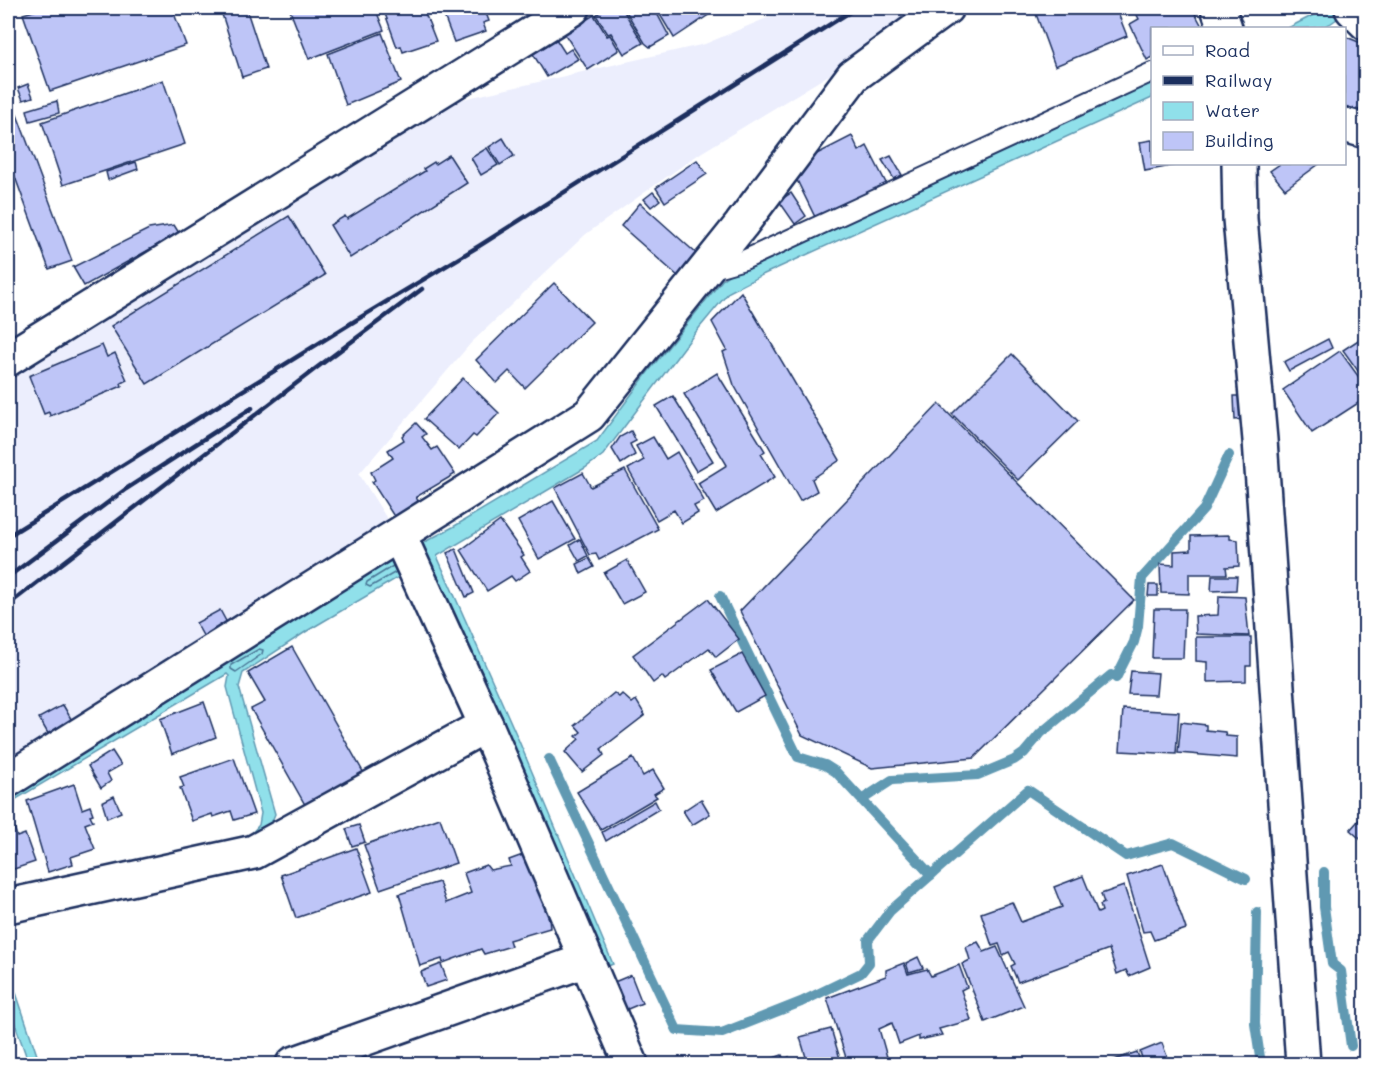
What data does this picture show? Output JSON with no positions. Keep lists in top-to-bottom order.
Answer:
{
  "legend": [
    "Road",
    "Railway",
    "Water",
    "Building"
  ]
}
